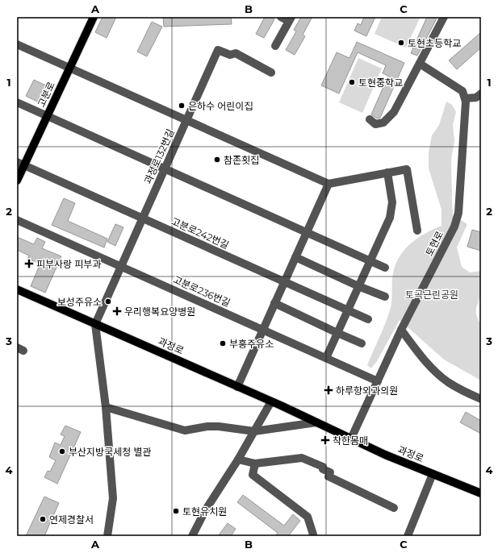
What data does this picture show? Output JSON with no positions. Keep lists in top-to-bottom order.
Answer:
{
  "streets": {
    "main road": ["고분로", "과정로"],
    "street": [
      "과정로132번길",
      "고분로242번길",
      "토현로",
      "고분로236번길"
    ]
  },
  "crossings": [
    ["고분로", "고분로242번길"],
    ["과정로132번길", "고분로242번길"],
    ["과정로132번길", "고분로236번길"],
    ["과정로132번길", "과정로"],
    ["토현로", "고분로236번길"],
    ["토현로", "과정로"]
  ],
  "parks": ["토곡근린공원"],
  "places": {
    "other": [
      "토현초등학교",
      "토현중학교",
      "은하수 어린이집",
      "참존횟집",
      "보성주유소",
      "부흥주유소",
      "부산지방국세청 별관",
      "토현유치원",
      "연제경찰서"
    ],
    "health": [
      "피부사랑 피부과",
      "우리행복요양병원",
      "하루항외과의원",
      "착한몸매"
    ]
  },
  "grid": {
    "columns": ["A", "B", "C"],
    "rows": [
      "1",
      "2",
      "3",
      "4"
    ]
  }
}
